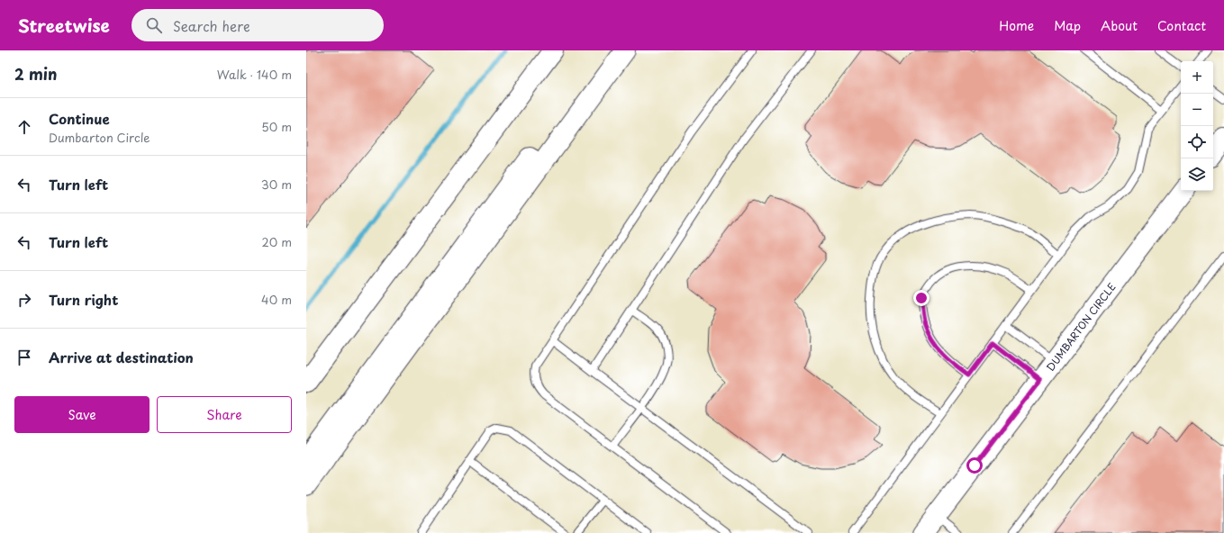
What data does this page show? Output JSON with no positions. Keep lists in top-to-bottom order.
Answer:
{
  "streets": {
    "main road": ["DUMBARTON CIRCLE"]
  },
  "page": {
    "header": "Streetwise",
    "search": "Search here",
    "nav": [
      "Home",
      "Map",
      "About",
      "Contact"
    ],
    "heading": ["2 min", "Walk · 140 m"],
    "map_buttons": ["+", "−"],
    "list": [
      ["Continue", "Dumbarton Circle", "50 m"],
      ["Turn left", "30 m"],
      ["Turn left", "20 m"],
      ["Turn right", "40 m"],
      "Arrive at destination"
    ],
    "buttons": ["Save", "Share"]
  }
}
